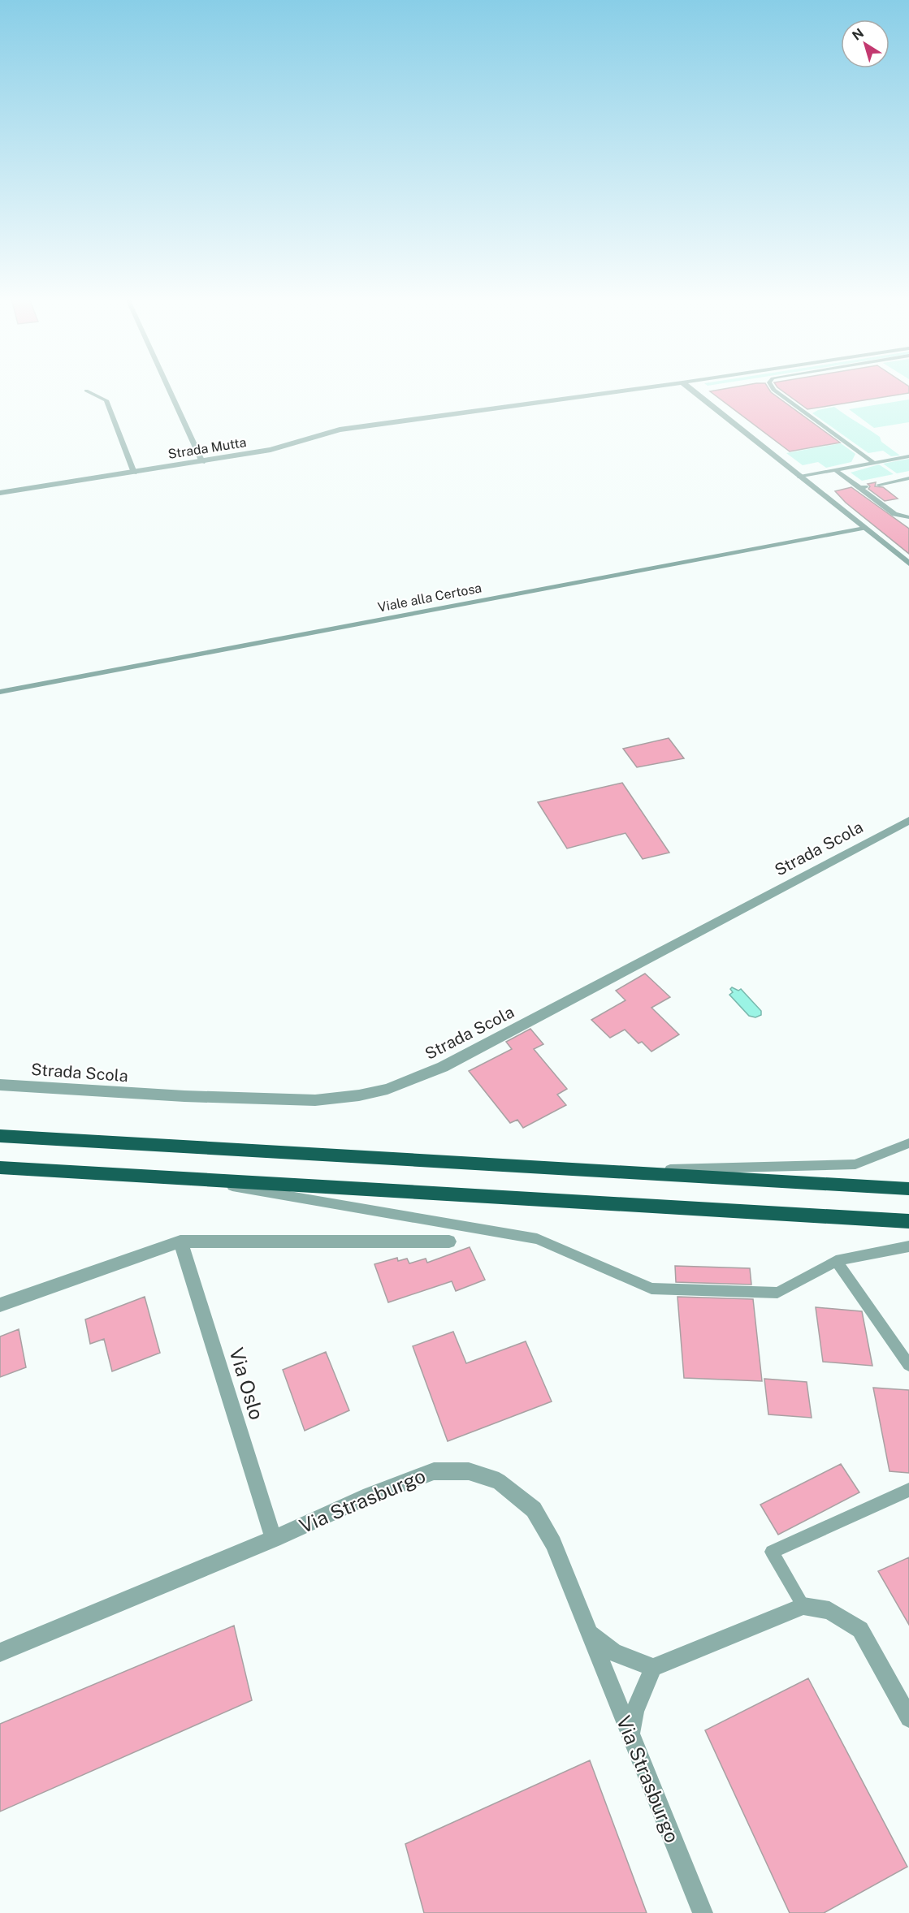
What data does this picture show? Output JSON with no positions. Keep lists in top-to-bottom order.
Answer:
{
  "streets": {
    "street": [
      "Strada Mutta",
      "Strada Scola",
      "Via Oslo",
      "Via Strasburgo"
    ],
    "lane": ["Viale alla Certosa"]
  },
  "crossings": [
    ["Via Oslo", "Via Strasburgo"]
  ],
  "north": "top left"
}
